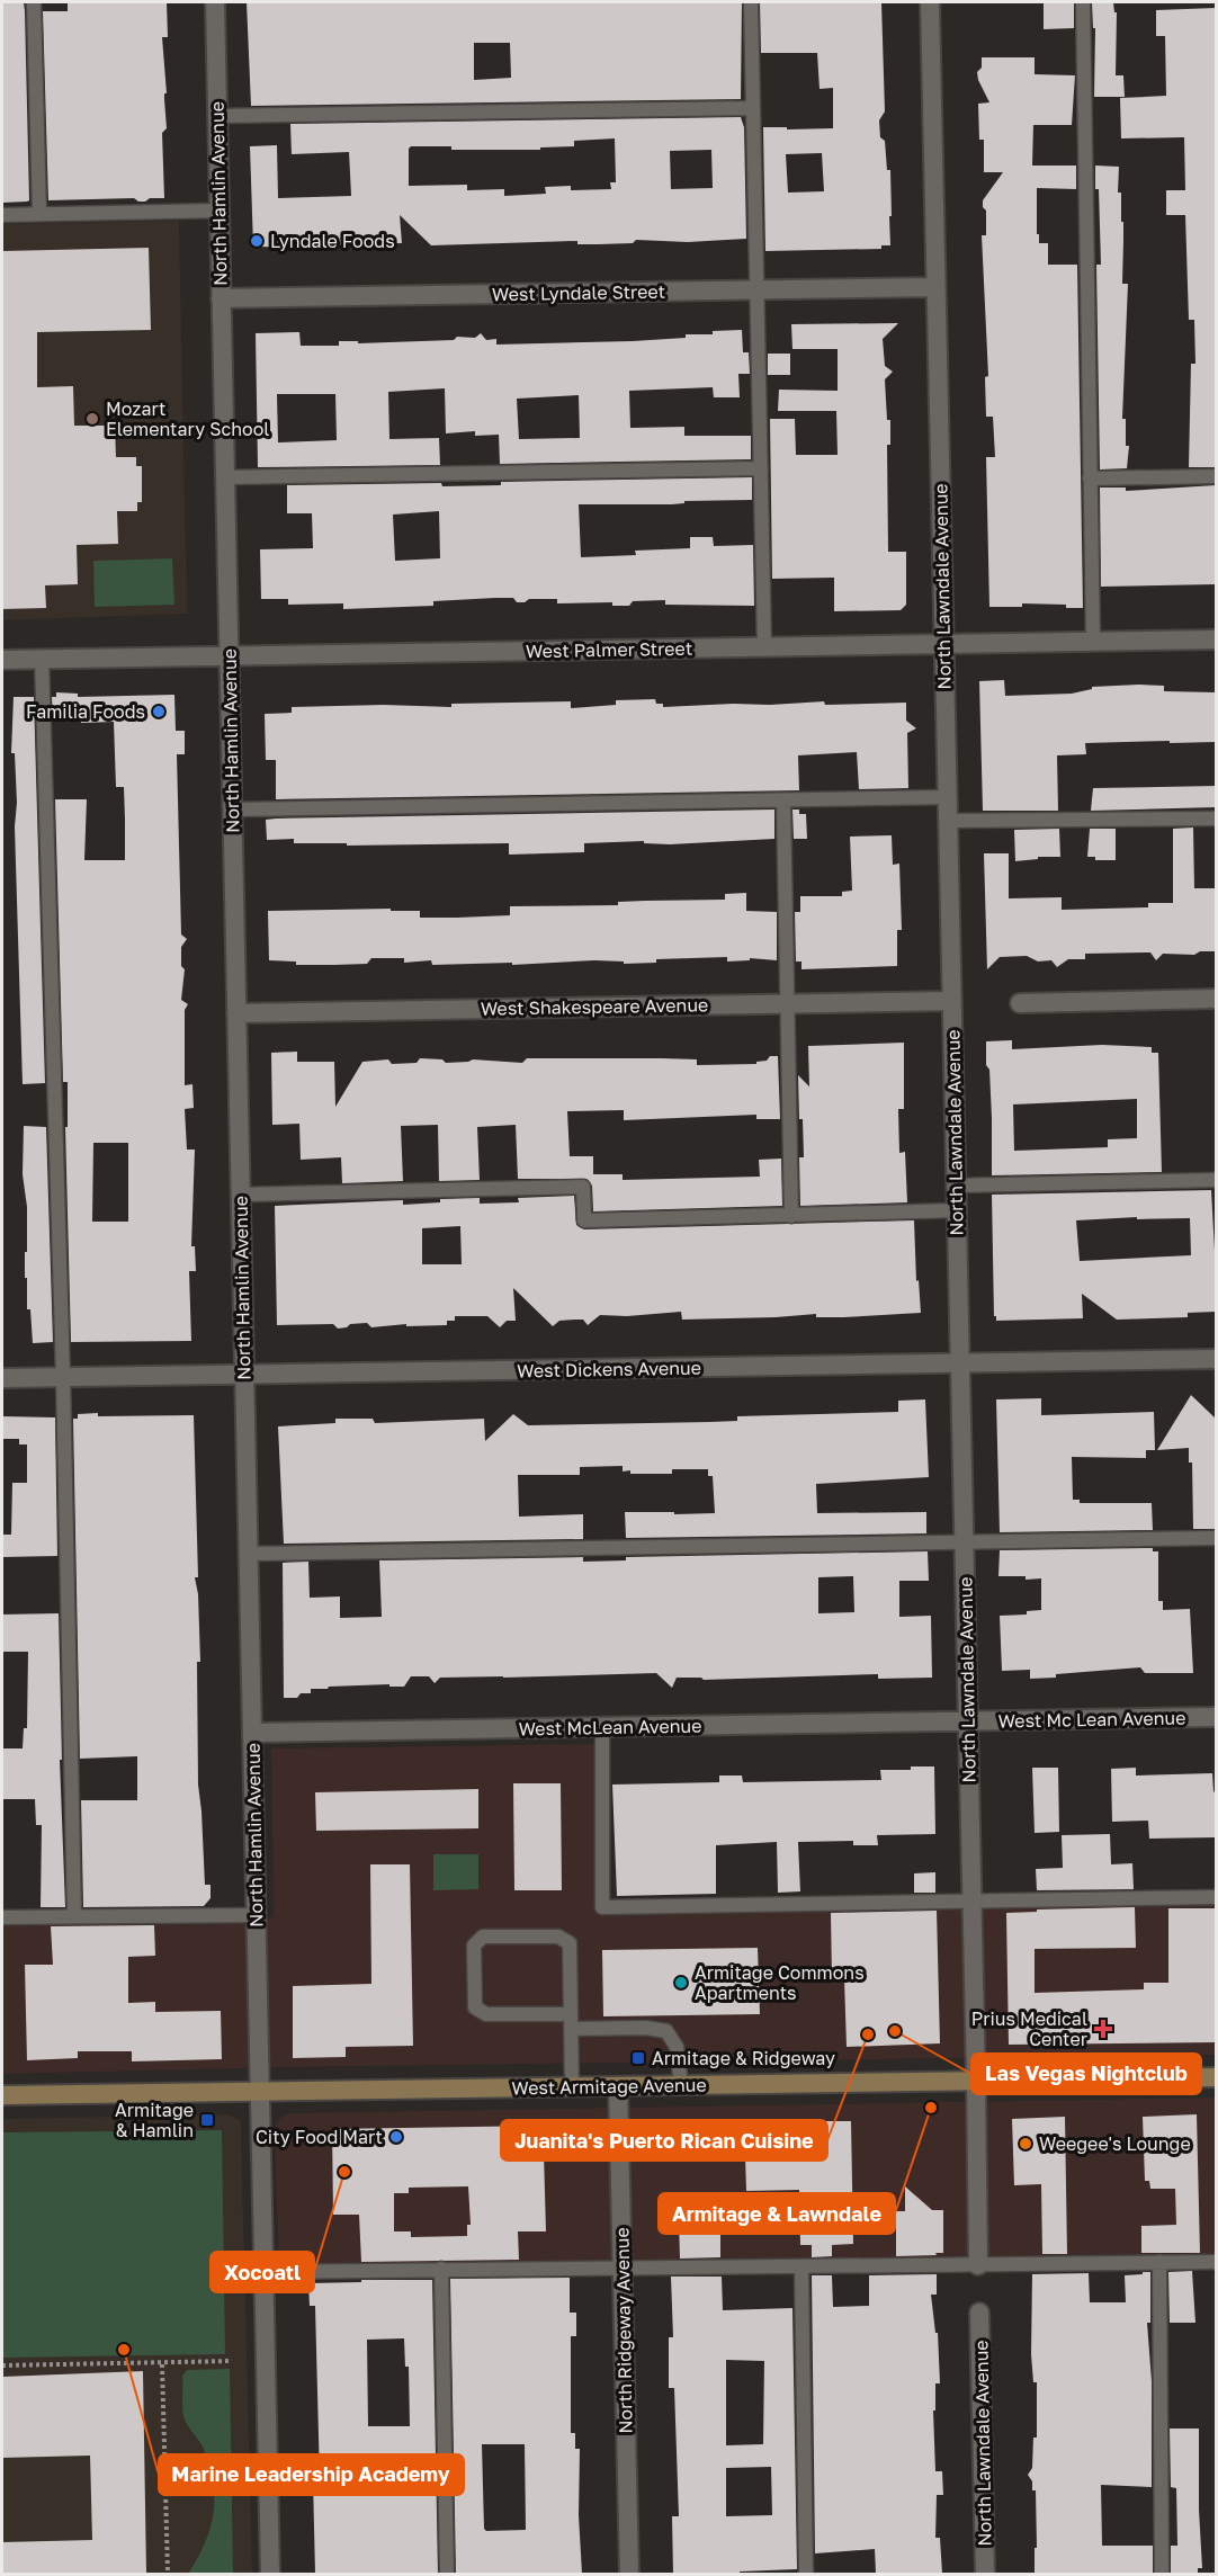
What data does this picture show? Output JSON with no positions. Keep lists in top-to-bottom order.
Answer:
{
  "streets": {
    "main road": ["West Armitage Avenue"],
    "street": [
      "North Hamlin Avenue",
      "West Lyndale Street",
      "North Lawndale Avenue",
      "West Palmer Street",
      "West Shakespeare Avenue",
      "West Dickens Avenue",
      "West Mc Lean Avenue",
      "West McLean Avenue",
      "North Ridgeway Avenue"
    ]
  },
  "crossings": [
    ["North Hamlin Avenue", "West Lyndale Street"],
    ["North Hamlin Avenue", "West Palmer Street"],
    ["North Hamlin Avenue", "West Shakespeare Avenue"],
    ["North Hamlin Avenue", "West Dickens Avenue"],
    ["North Hamlin Avenue", "West McLean Avenue"],
    ["North Hamlin Avenue", "West Armitage Avenue"],
    ["West Lyndale Street", "North Lawndale Avenue"],
    ["North Lawndale Avenue", "West Palmer Street"],
    ["North Lawndale Avenue", "West Shakespeare Avenue"],
    ["North Lawndale Avenue", "West Dickens Avenue"],
    ["North Lawndale Avenue", "West Mc Lean Avenue"],
    ["North Lawndale Avenue", "West McLean Avenue"],
    ["North Lawndale Avenue", "West Armitage Avenue"],
    ["West Mc Lean Avenue", "West McLean Avenue"],
    ["West Armitage Avenue", "North Ridgeway Avenue"]
  ],
  "places": {
    "other": [
      "Lyndale Foods",
      "Mozart Elementary School",
      "Familia Foods",
      "Armitage Commons Apartments",
      "Las Vegas Nightclub",
      "Juanita's Puerto Rican Cuisine",
      "Armitage & Lawndale",
      "City Food Mart",
      "Weegee's Lounge",
      "Xocoatl",
      "Marine Leadership Academy"
    ],
    "health": ["Prius Medical Center"],
    "transit": ["Armitage & Ridgeway", "Armitage & Hamlin"]
  }
}
